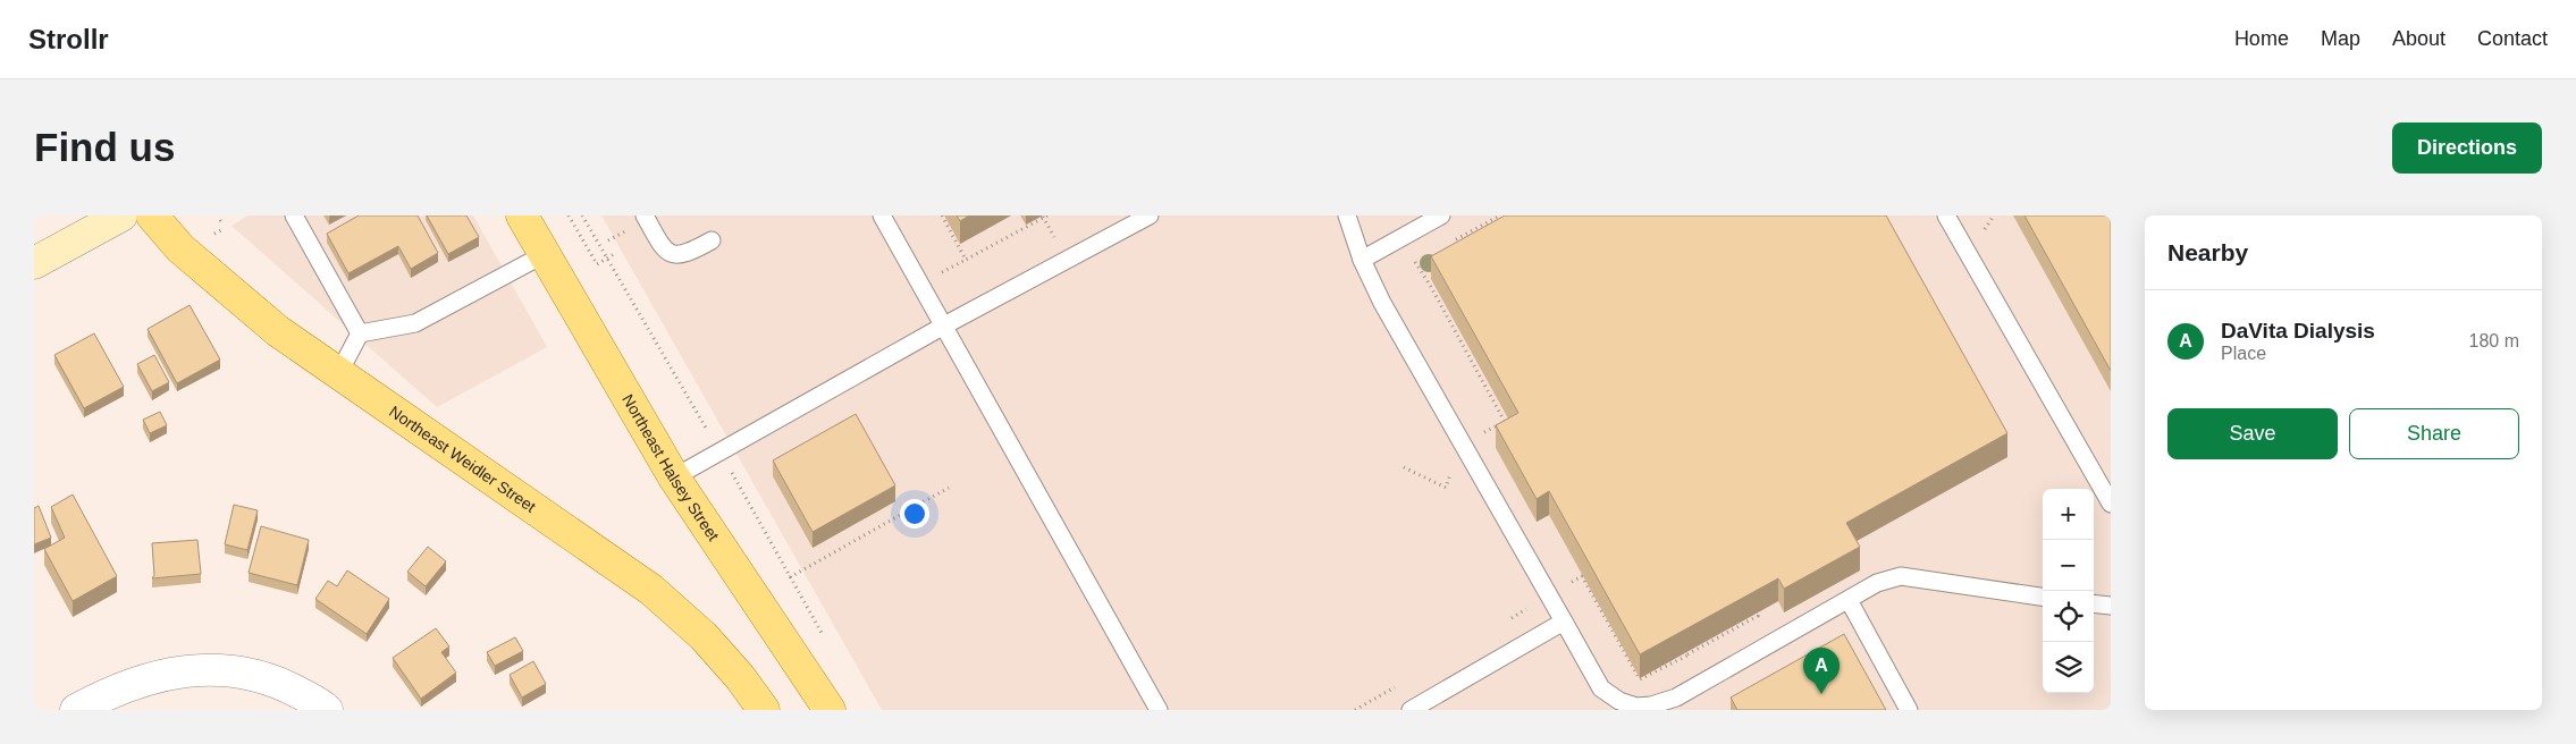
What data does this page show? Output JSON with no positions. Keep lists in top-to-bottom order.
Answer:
{
  "streets": {
    "main road": ["Northeast Weidler Street", "Northeast Halsey Street"]
  },
  "page": {
    "header": "Strollr",
    "nav": [
      "Home",
      "Map",
      "About",
      "Contact"
    ],
    "buttons": [
      "Directions",
      ["Save", "Share"]
    ],
    "title": "Find us",
    "heading": "Nearby",
    "list": [
      {
        "mark": "A",
        "name": "DaVita Dialysis",
        "note": "Place",
        "value": "180 m"
      }
    ],
    "map_buttons": ["+", "−"],
    "pins": "A"
  }
}
